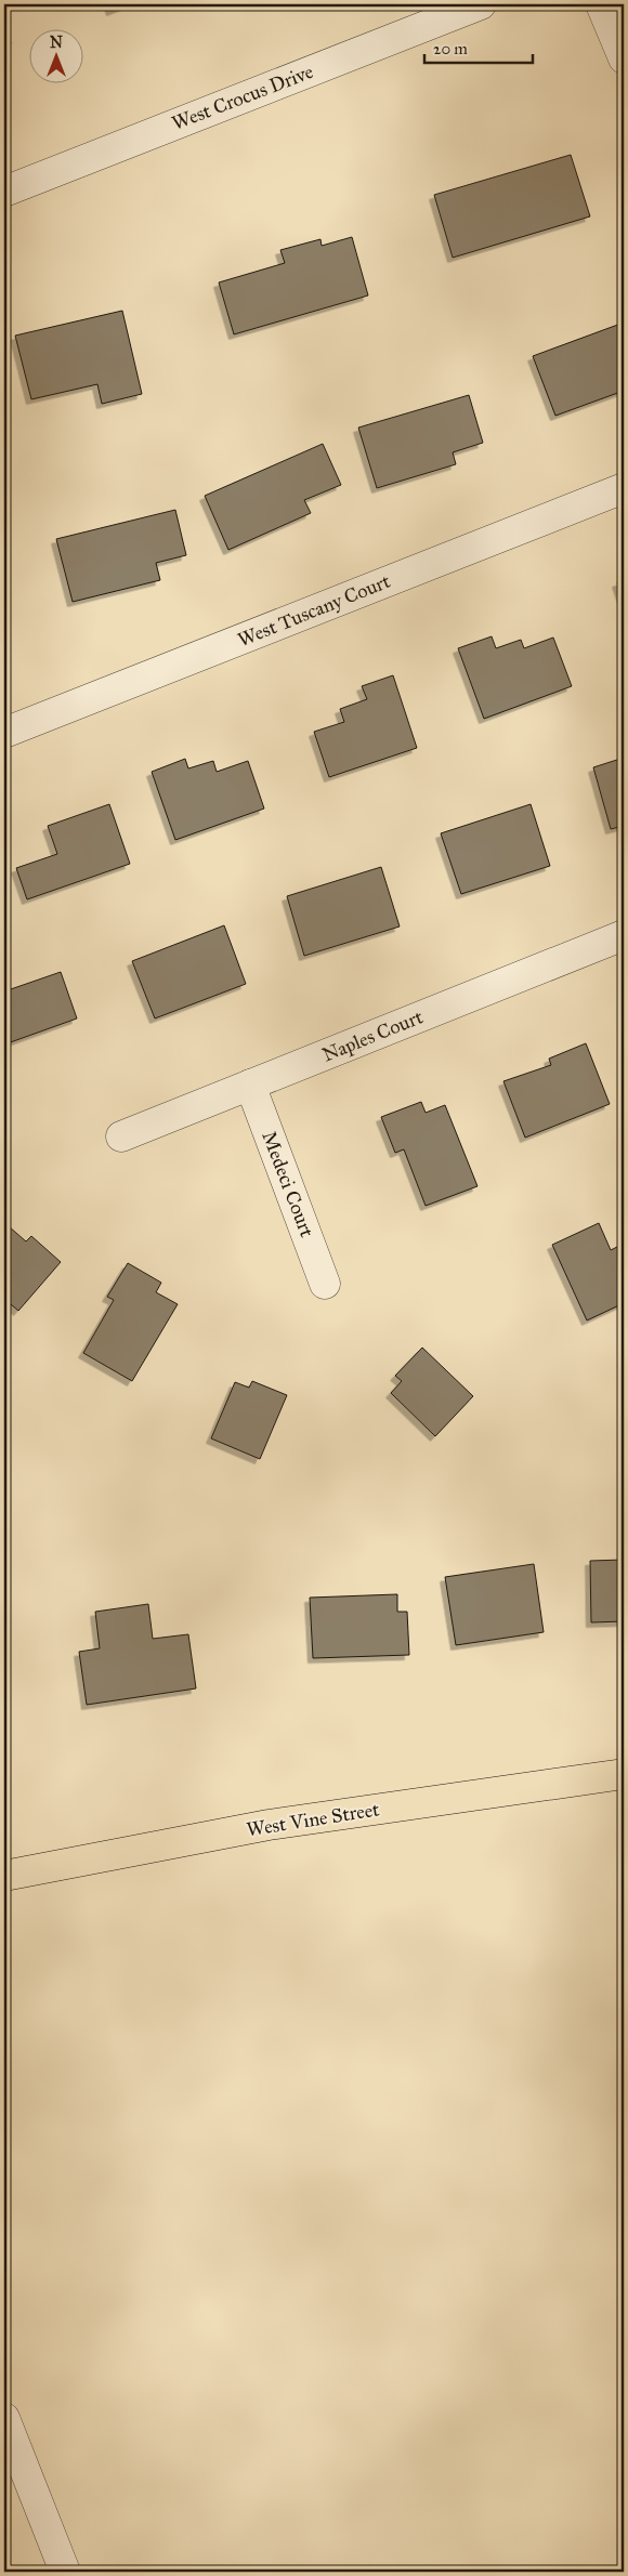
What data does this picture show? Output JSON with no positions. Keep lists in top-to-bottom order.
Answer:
{
  "streets": {
    "main road": ["West Vine Street"],
    "street": [
      "West Crocus Drive",
      "West Tuscany Court",
      "Naples Court",
      "Medeci Court"
    ]
  },
  "crossings": [
    ["Naples Court", "Medeci Court"]
  ],
  "scale_bar": "20 m",
  "north": "top"
}
